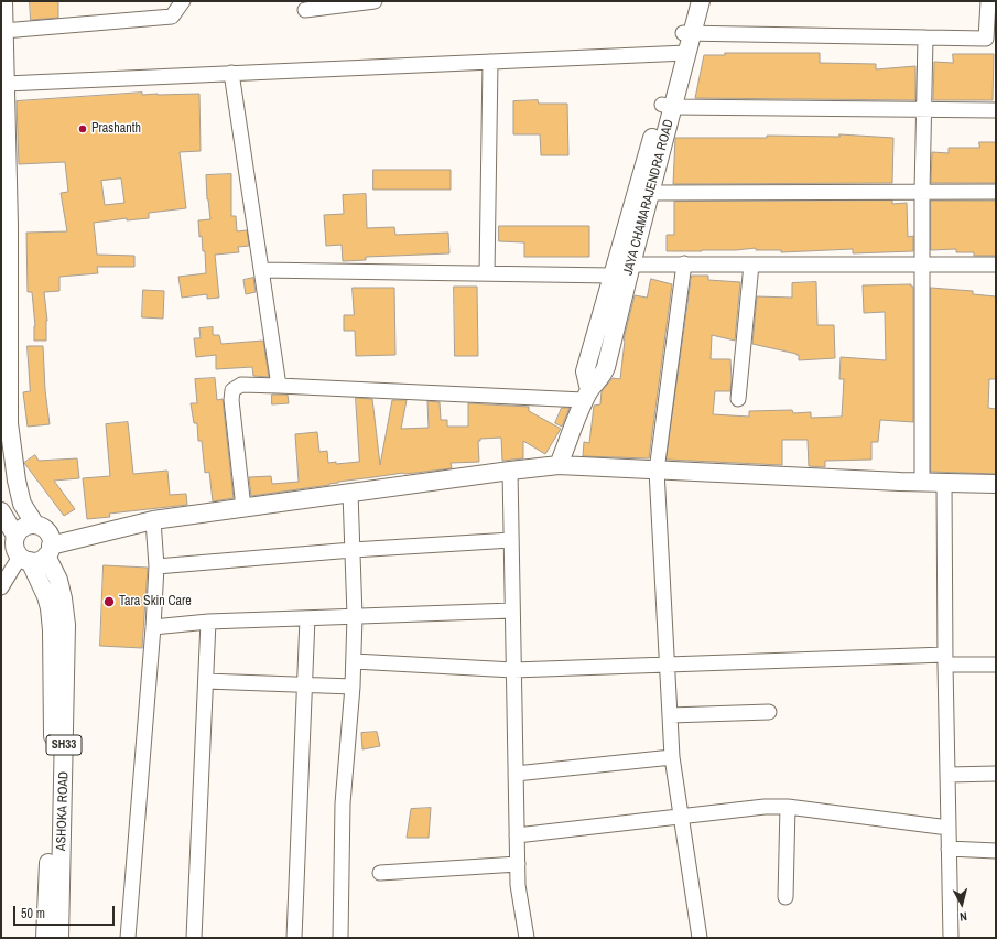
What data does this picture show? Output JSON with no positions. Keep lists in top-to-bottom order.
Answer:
{
  "streets": {
    "main road": ["JAYA CHAMARAJENDRA ROAD", "SH33", "ASHOKA ROAD"]
  },
  "crossings": [
    ["SH33", "ASHOKA ROAD"]
  ],
  "places": ["Prashanth", "Tara Skin Care"],
  "scale_bar": "50 m",
  "north": "bottom"
}
